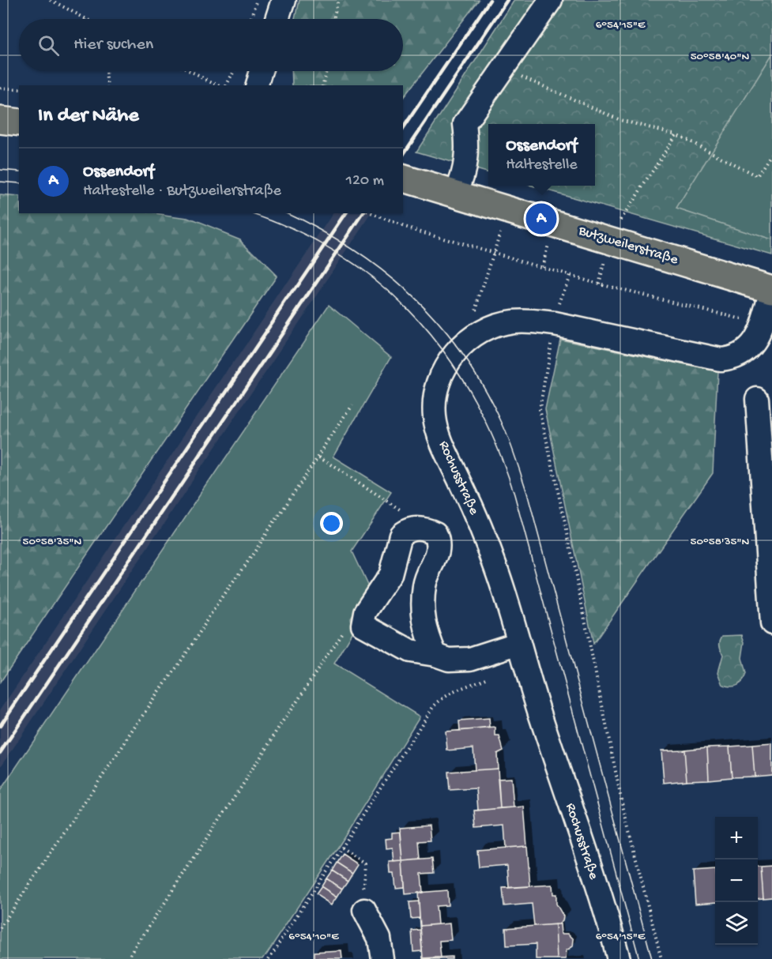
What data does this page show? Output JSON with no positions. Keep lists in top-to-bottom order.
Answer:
{
  "streets": {
    "main road": ["Butzweilerstraße"],
    "street": ["Rochusstraße"]
  },
  "crossings": [
    ["Butzweilerstraße", "Rochusstraße"]
  ],
  "page": {
    "search": "Hier suchen",
    "heading": "In der Nähe",
    "popup": ["Ossendorf", "Haltestelle"],
    "list": [
      {
        "mark": "A",
        "name": "Ossendorf",
        "note": "Haltestelle · Butzweilerstraße",
        "value": "120 m"
      }
    ],
    "pins": "A",
    "map_buttons": ["+", "−"]
  },
  "coordinates": [
    "6°54'15\"E",
    "50°58'40\"N",
    "50°58'35\"N",
    "6°54'10\"E"
  ]
}
